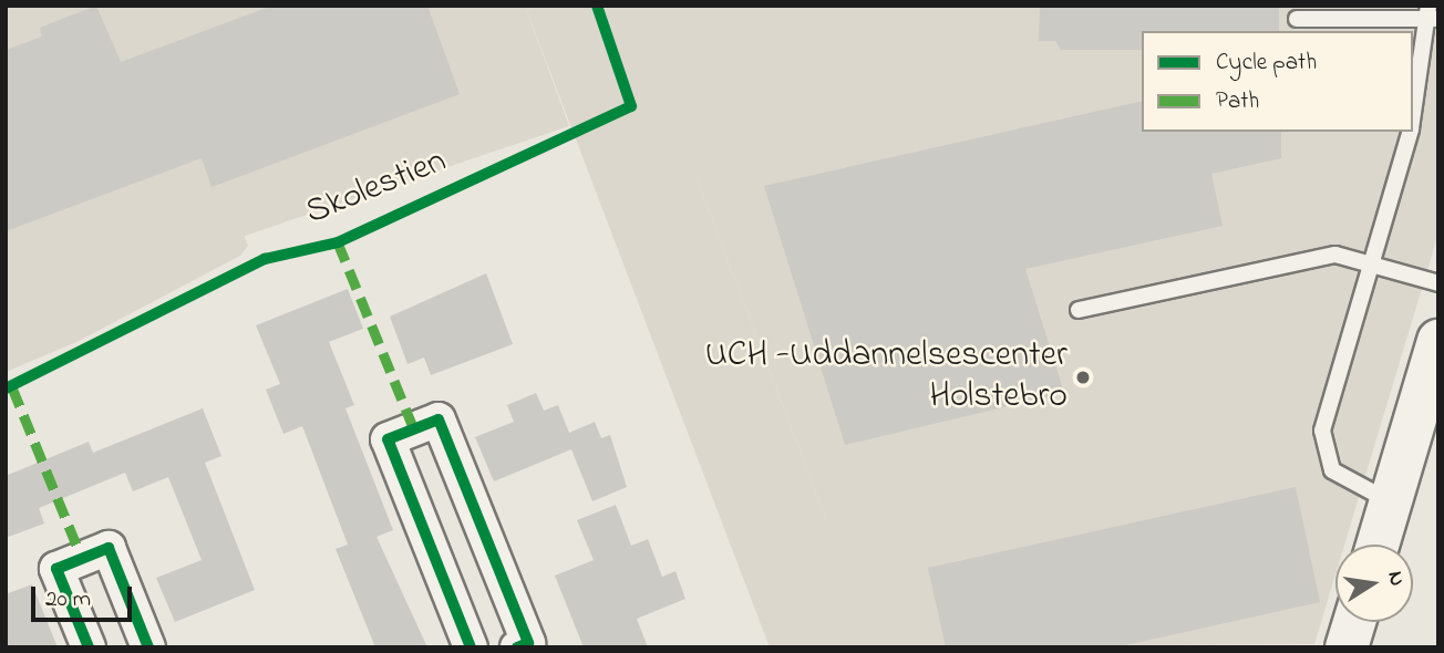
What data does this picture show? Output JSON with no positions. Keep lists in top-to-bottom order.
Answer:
{
  "streets": {
    "cycle path": ["Skolestien"]
  },
  "places": ["UCH -Uddannelsescenter Holstebro"],
  "legend": ["Cycle path", "Path"],
  "scale_bar": "20 m",
  "north": "right"
}
